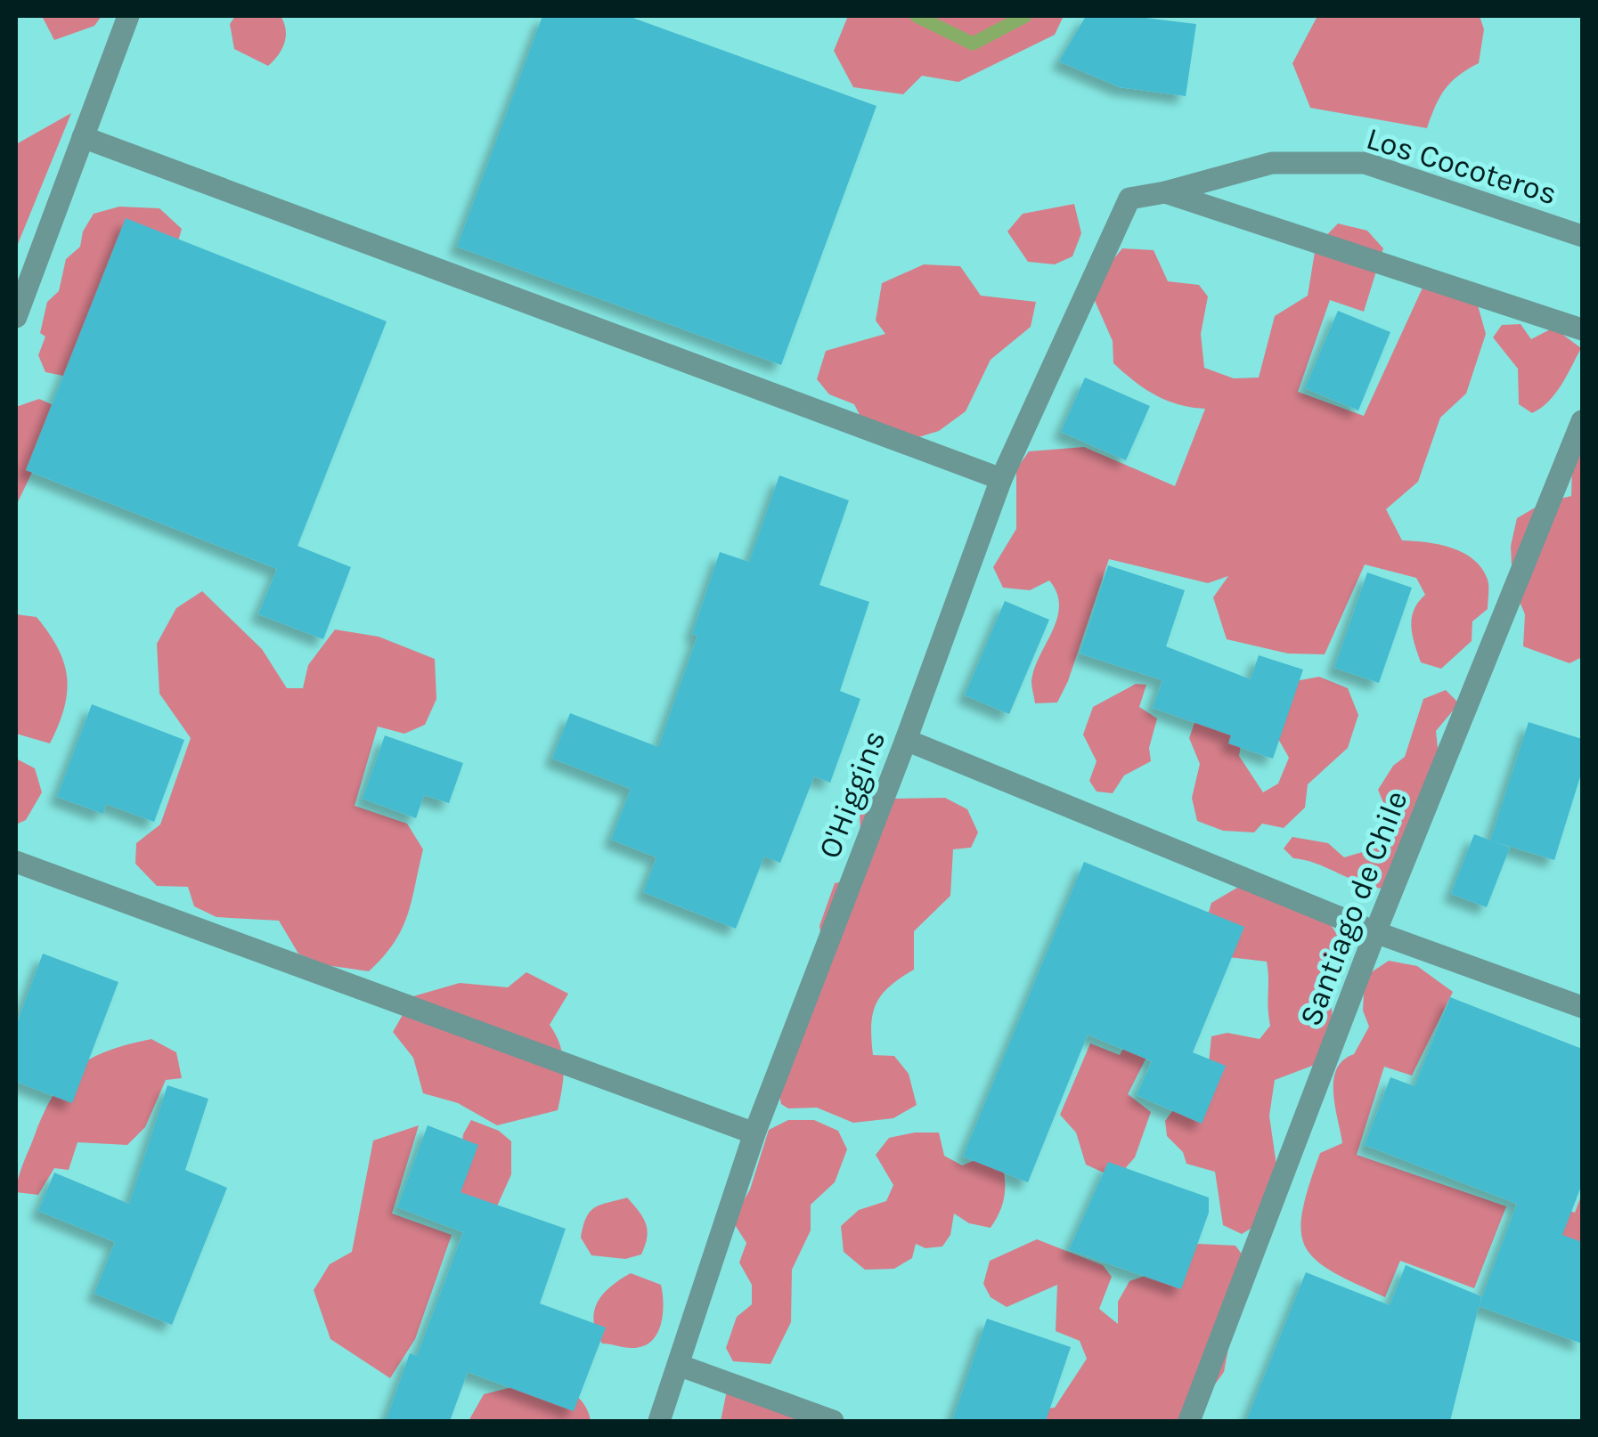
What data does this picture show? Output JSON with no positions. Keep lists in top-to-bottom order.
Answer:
{
  "streets": {
    "street": ["Los Cocoteros", "O'Higgins", "Santiago de Chile"]
  },
  "crossings": [
    ["Los Cocoteros", "O'Higgins"]
  ]
}
